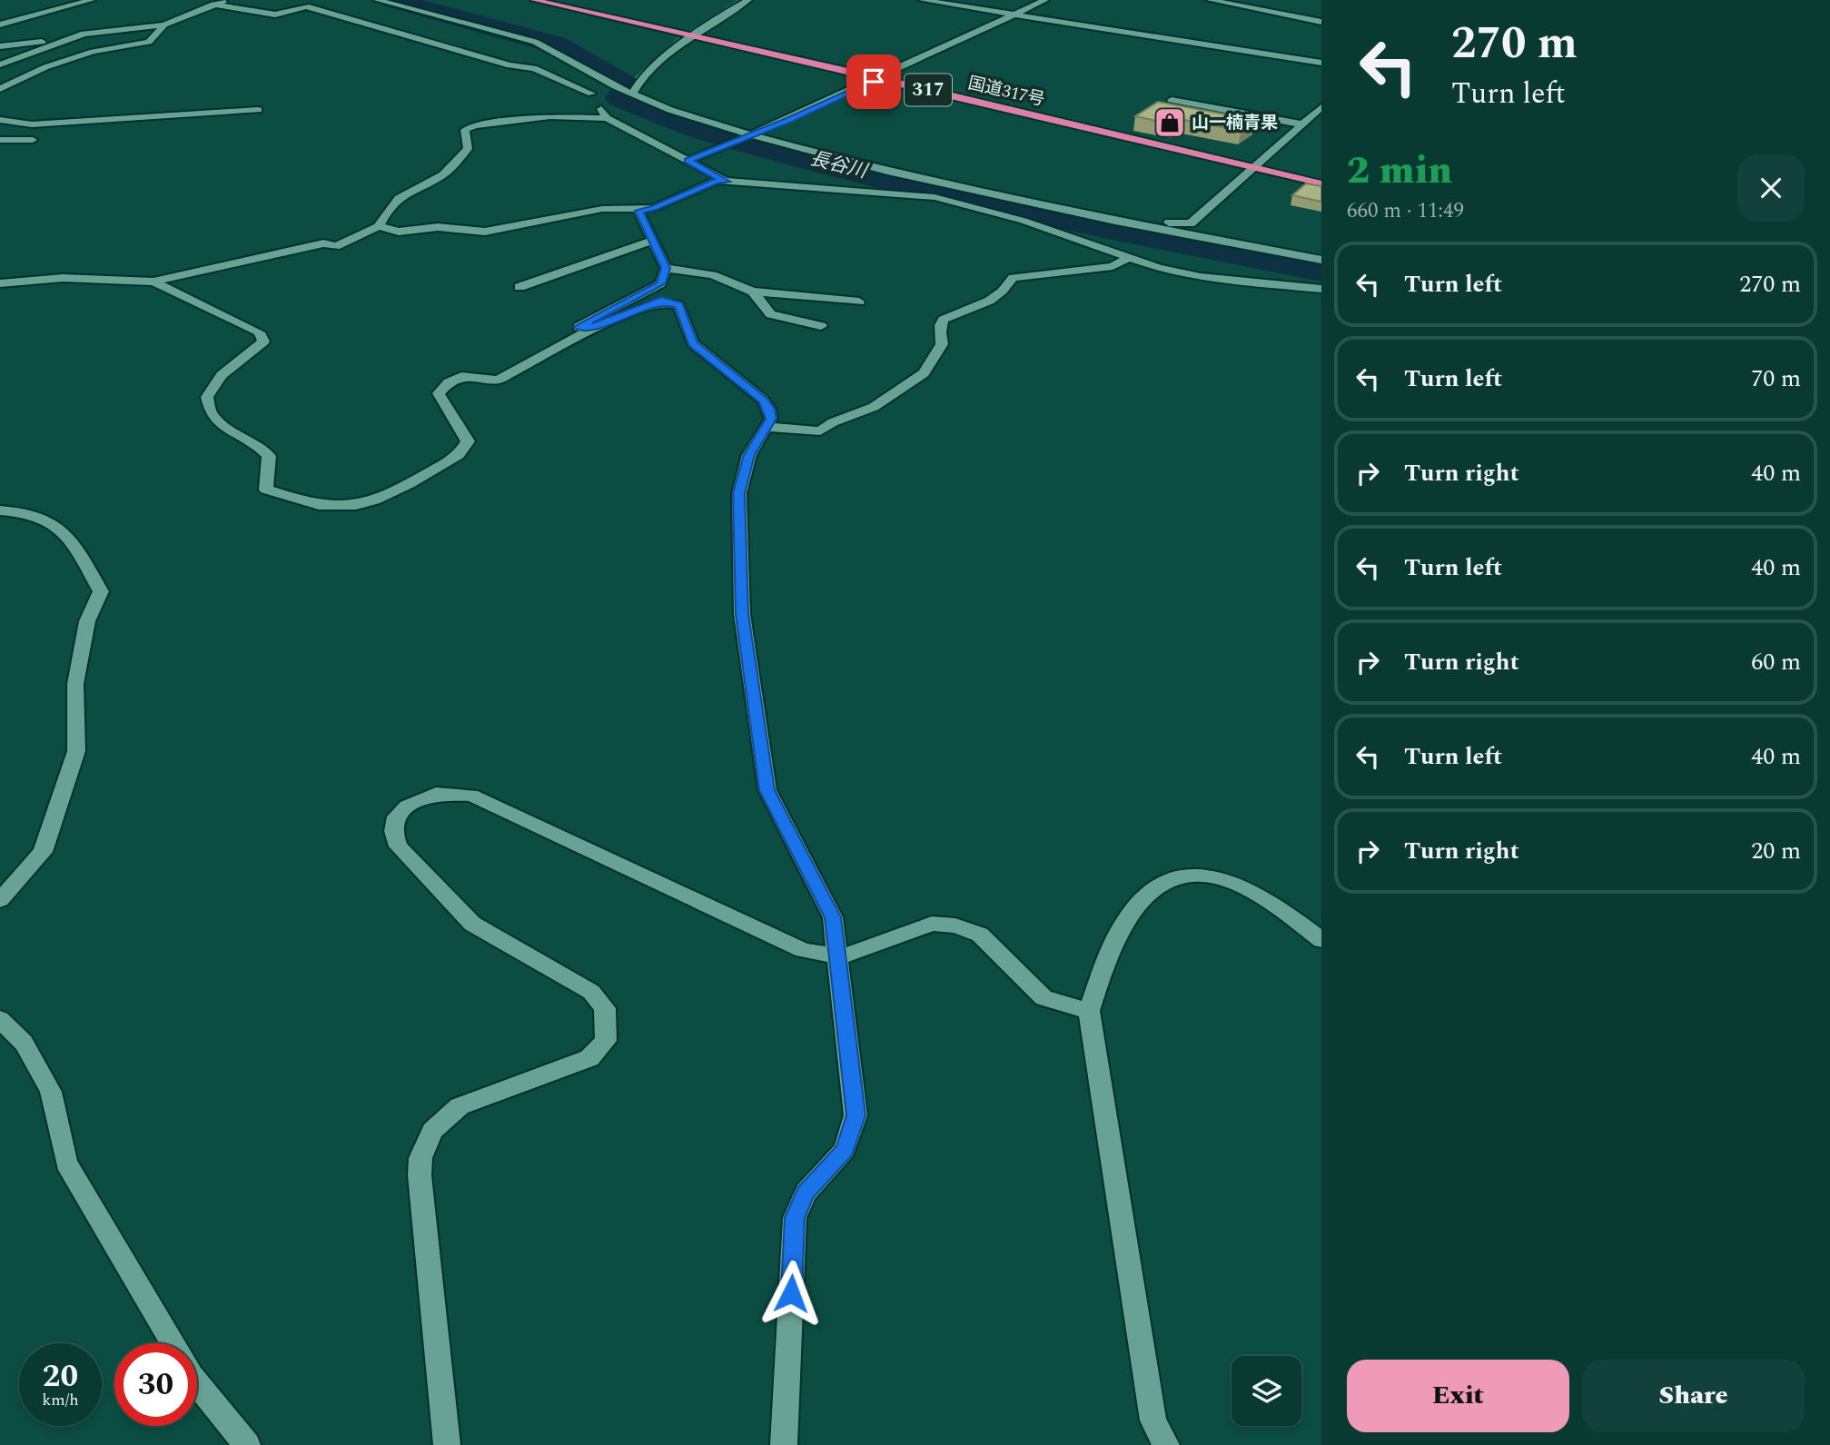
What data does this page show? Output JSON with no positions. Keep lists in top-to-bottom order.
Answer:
{
  "streets": {
    "highway": ["317", "国道317号"]
  },
  "water": ["長谷川"],
  "places": {
    "shop": ["山一楠青果"]
  },
  "page": {
    "turn": ["270 m", "Turn left"],
    "heading": ["2 min", "660 m · 11:49"],
    "list": [
      {
        "name": "Turn left",
        "value": "270 m"
      },
      {
        "name": "Turn left",
        "value": "70 m"
      },
      {
        "name": "Turn right",
        "value": "40 m"
      },
      {
        "name": "Turn left",
        "value": "40 m"
      },
      {
        "name": "Turn right",
        "value": "60 m"
      },
      {
        "name": "Turn left",
        "value": "40 m"
      },
      {
        "name": "Turn right",
        "value": "20 m"
      }
    ],
    "speed": "20 km/h",
    "limit": "30",
    "buttons": ["Exit", "Share"]
  }
}
